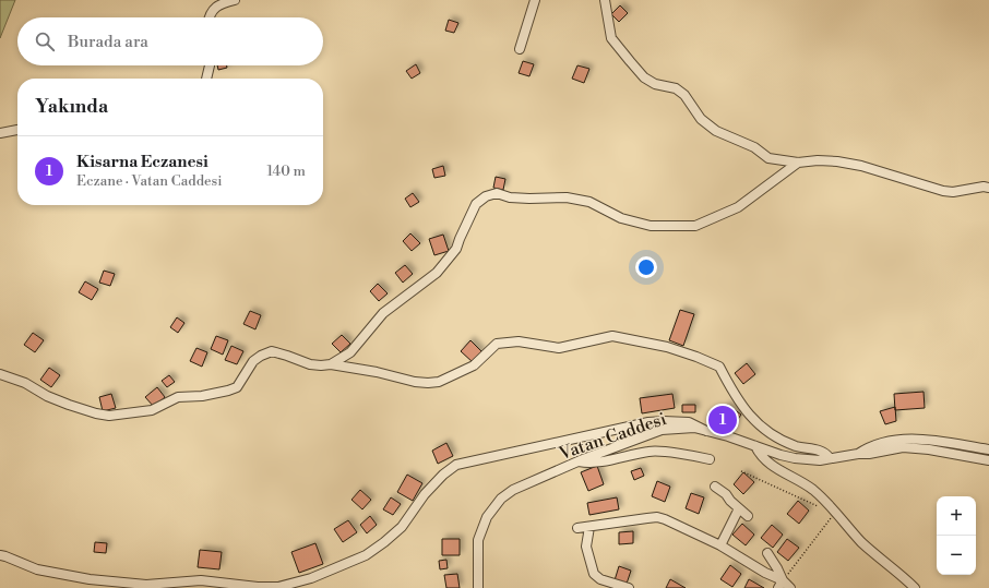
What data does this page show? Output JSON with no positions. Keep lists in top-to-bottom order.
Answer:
{
  "streets": {
    "street": ["Vatan Caddesi"]
  },
  "page": {
    "search": "Burada ara",
    "heading": "Yakında",
    "list": [
      {
        "mark": "1",
        "name": "Kisarna Eczanesi",
        "note": "Eczane · Vatan Caddesi",
        "value": "140 m"
      }
    ],
    "pins": "1",
    "map_buttons": ["+", "−"]
  }
}
